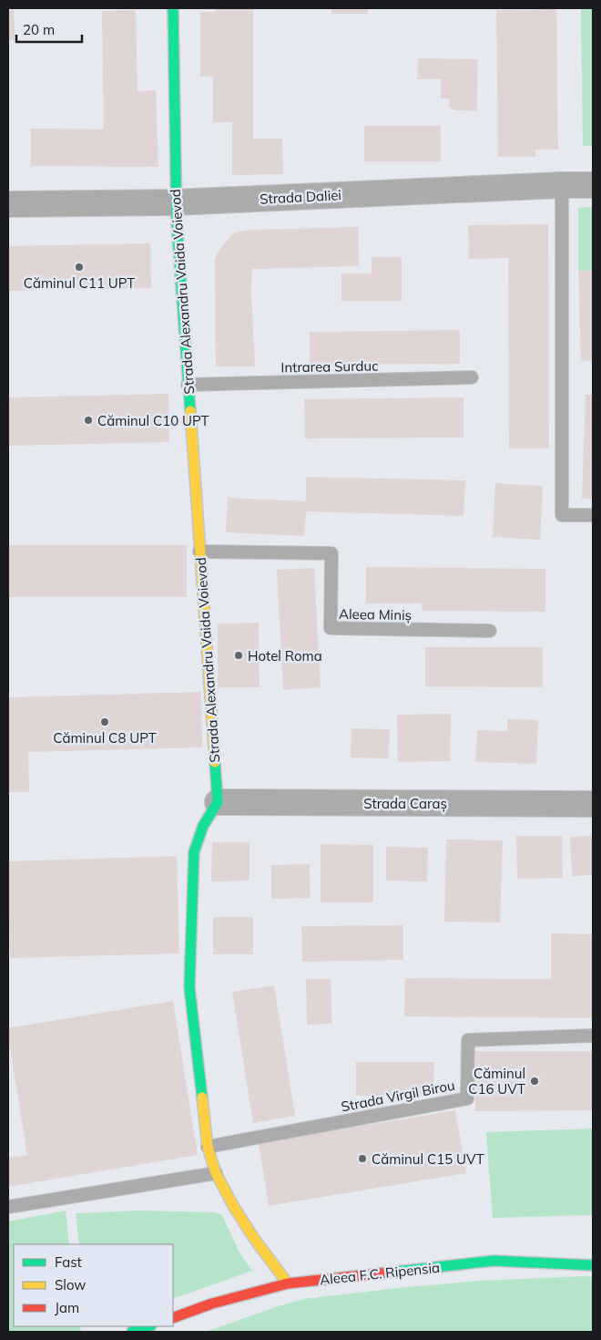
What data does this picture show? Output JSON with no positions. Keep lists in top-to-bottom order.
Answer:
{
  "streets": {
    "street": [
      "Strada Daliei",
      "Strada Alexandru Vaida Voievod",
      "Strada Caraș",
      "Aleea F.C. Ripensia"
    ],
    "lane": ["Intrarea Surduc", "Aleea Miniș", "Strada Virgil Birou"]
  },
  "crossings": [
    ["Strada Daliei", "Strada Alexandru Vaida Voievod"],
    ["Strada Alexandru Vaida Voievod", "Intrarea Surduc"],
    ["Strada Alexandru Vaida Voievod", "Aleea Miniș"],
    ["Strada Alexandru Vaida Voievod", "Strada Caraș"]
  ],
  "places": [
    "Căminul C11 UPT",
    "Căminul C10 UPT",
    "Hotel Roma",
    "Căminul C8 UPT",
    "Căminul C16 UVT",
    "Căminul C15 UVT"
  ],
  "legend": ["Fast", "Slow", "Jam"],
  "scale_bar": "20 m"
}
